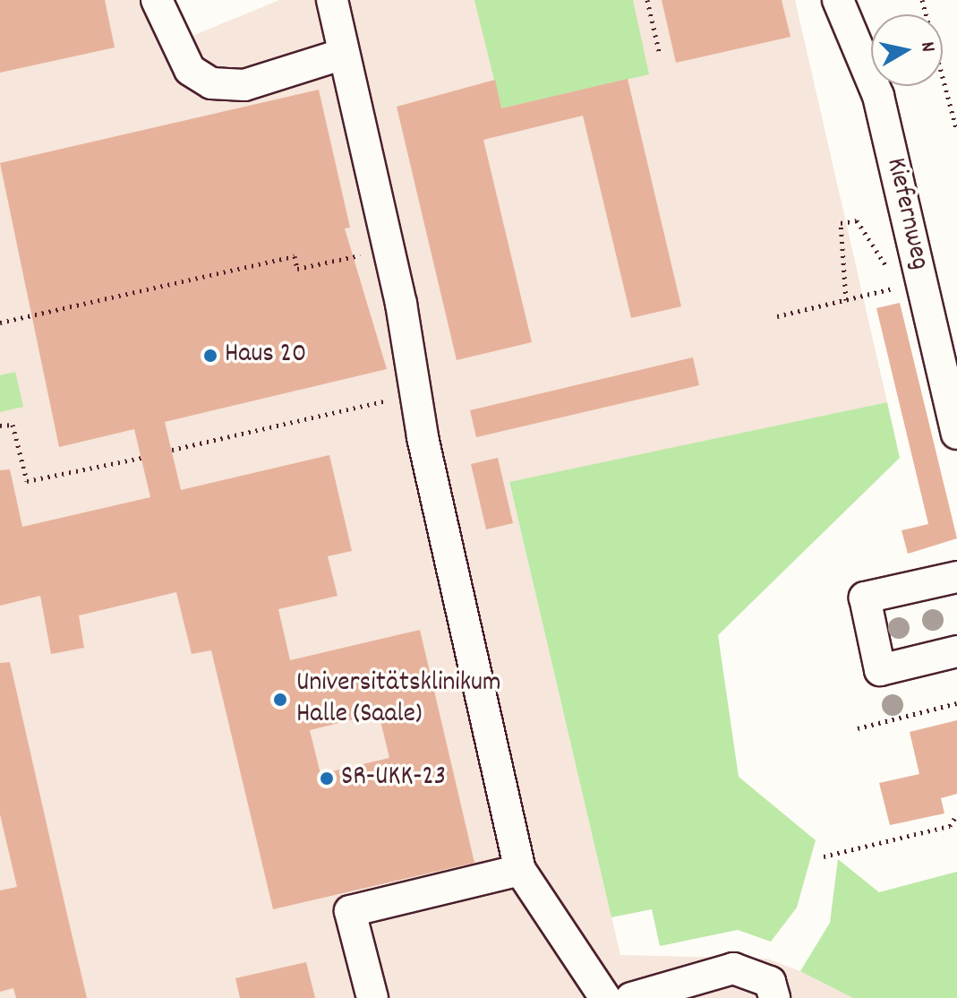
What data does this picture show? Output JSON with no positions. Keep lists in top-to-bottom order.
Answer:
{
  "streets": {
    "street": ["Kiefernweg"]
  },
  "places": ["Haus 20", "Universitätsklinikum Halle (Saale)", "SR-UKK-23"],
  "north": "right"
}
